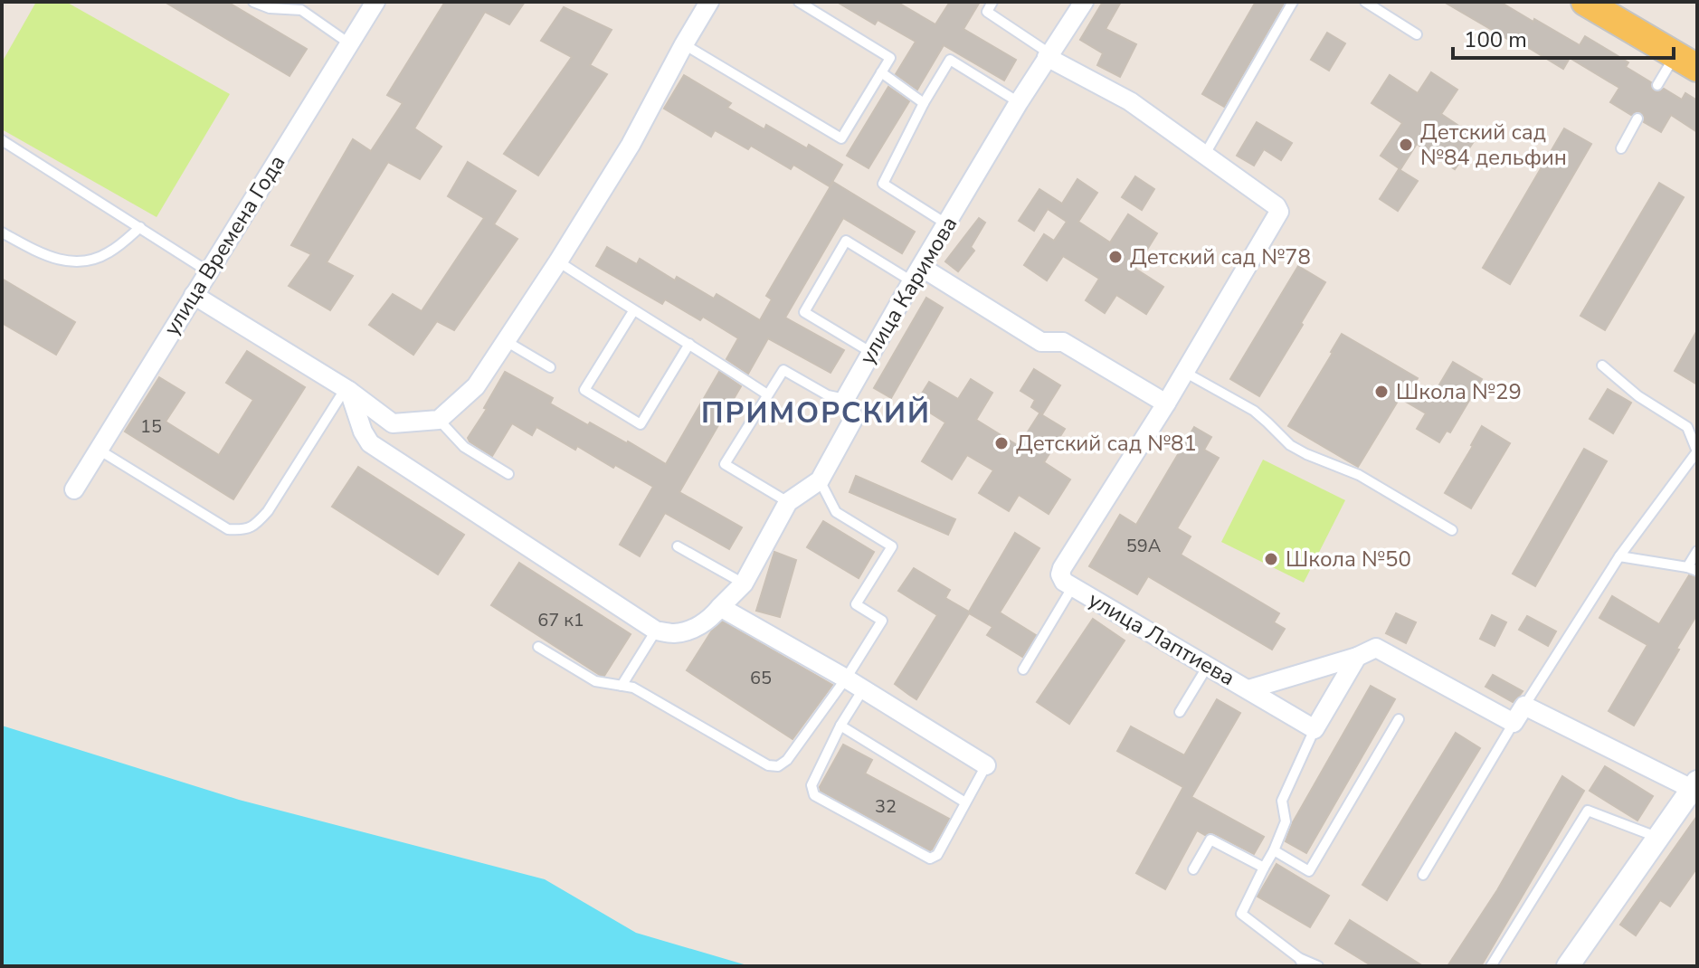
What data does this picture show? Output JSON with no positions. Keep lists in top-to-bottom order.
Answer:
{
  "streets": {
    "street": ["улица Времена Года", "улица Каримова", "улица Лаптиева"]
  },
  "districts": ["ПРИМОРСКИЙ"],
  "places": [
    "Детский сад №84 дельфин",
    "Детский сад №78",
    "Школа №29",
    "Детский сад №81",
    "Школа №50"
  ],
  "house_numbers": [
    "15",
    "59А",
    "67 к1",
    "65",
    "32"
  ],
  "scale_bar": "100 m"
}
